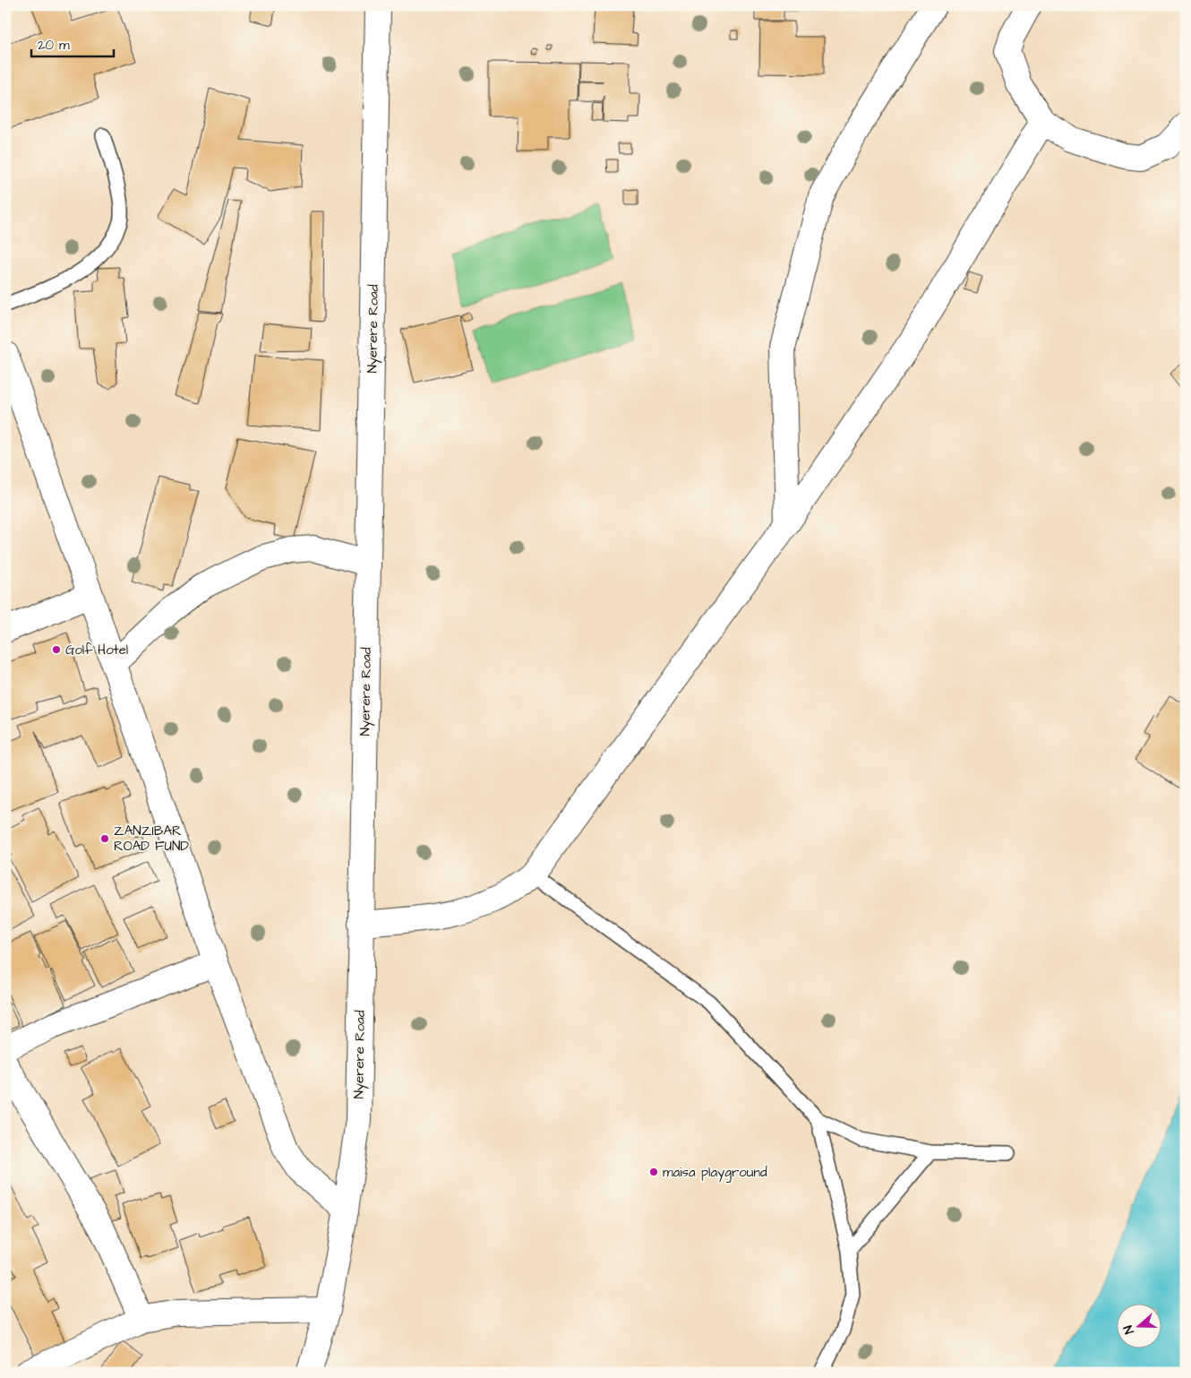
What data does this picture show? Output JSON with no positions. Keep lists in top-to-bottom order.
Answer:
{
  "streets": {
    "street": ["Nyerere Road"]
  },
  "places": ["Golf Hotel", "ZANZIBAR ROAD FUND", "maisa playground"],
  "scale_bar": "20 m",
  "north": "left"
}
